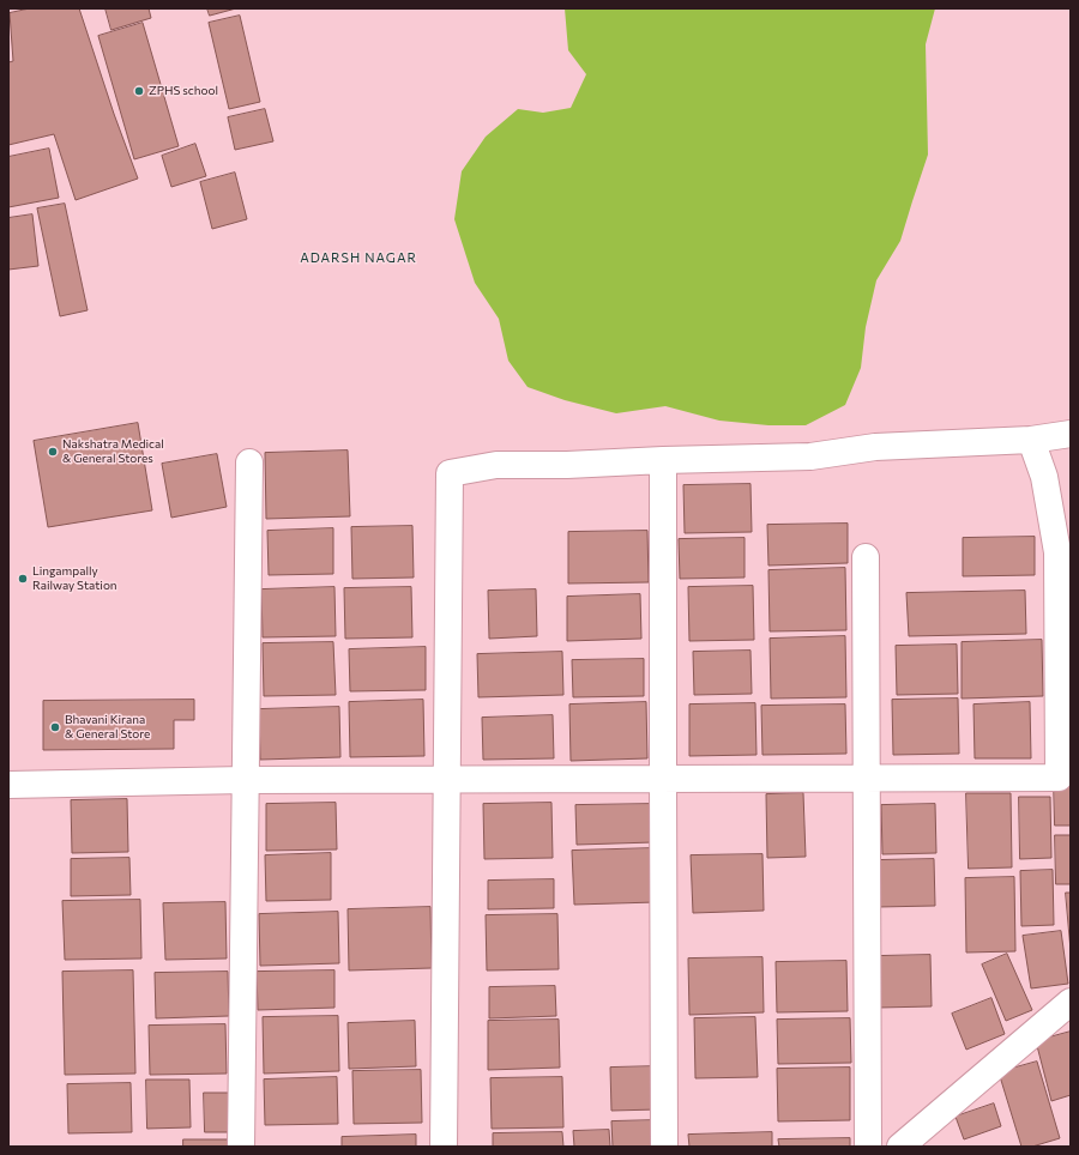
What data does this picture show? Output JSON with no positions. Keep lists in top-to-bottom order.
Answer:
{
  "districts": ["ADARSH NAGAR"],
  "places": [
    "ZPHS school",
    "Nakshatra Medical & General Stores",
    "Lingampally Railway Station",
    "Bhavani Kirana & General Store"
  ]
}
